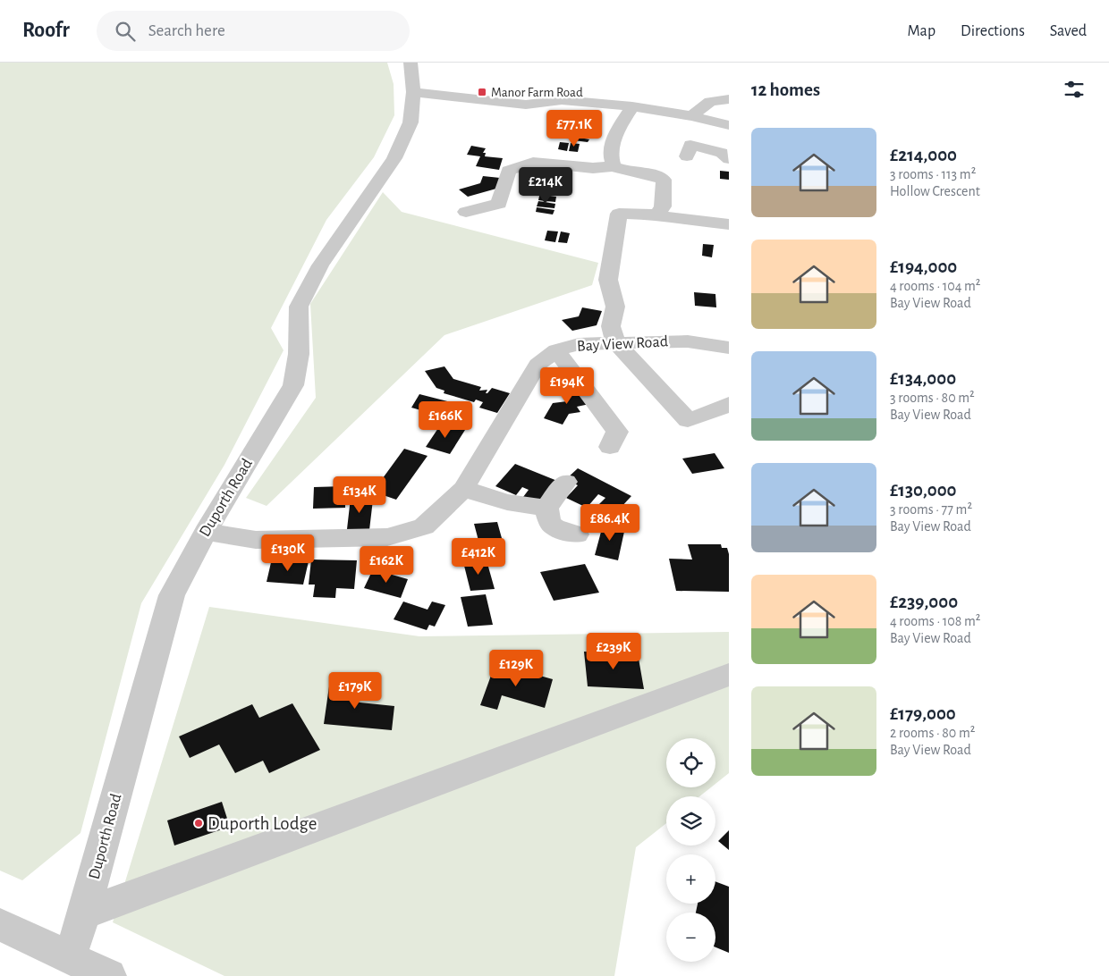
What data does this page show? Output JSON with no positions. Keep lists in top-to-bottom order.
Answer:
{
  "streets": {
    "street": ["Bay View Road", "Duporth Road"]
  },
  "crossings": [
    ["Bay View Road", "Duporth Road"]
  ],
  "places": {
    "transit": ["Manor Farm Road"],
    "other": ["Duporth Lodge"]
  },
  "page": {
    "header": "Roofr",
    "search": "Search here",
    "nav": ["Map", "Directions", "Saved"],
    "heading": "12 homes",
    "price": [
      "£77.1K",
      "£214K",
      "£194K",
      "£166K",
      "£134K",
      "£86.4K",
      "£130K",
      "£412K",
      "£162K",
      "£239K",
      "£129K",
      "£179K"
    ],
    "list": [
      {
        "name": "£214,000",
        "note": "3 rooms · 113 m² · Hollow Crescent"
      },
      {
        "name": "£194,000",
        "note": "4 rooms · 104 m² · Bay View Road"
      },
      {
        "name": "£134,000",
        "note": "3 rooms · 80 m² · Bay View Road"
      },
      {
        "name": "£130,000",
        "note": "3 rooms · 77 m² · Bay View Road"
      },
      {
        "name": "£239,000",
        "note": "4 rooms · 108 m² · Bay View Road"
      },
      {
        "name": "£179,000",
        "note": "2 rooms · 80 m² · Bay View Road"
      }
    ],
    "map_buttons": ["+", "−"]
  }
}
